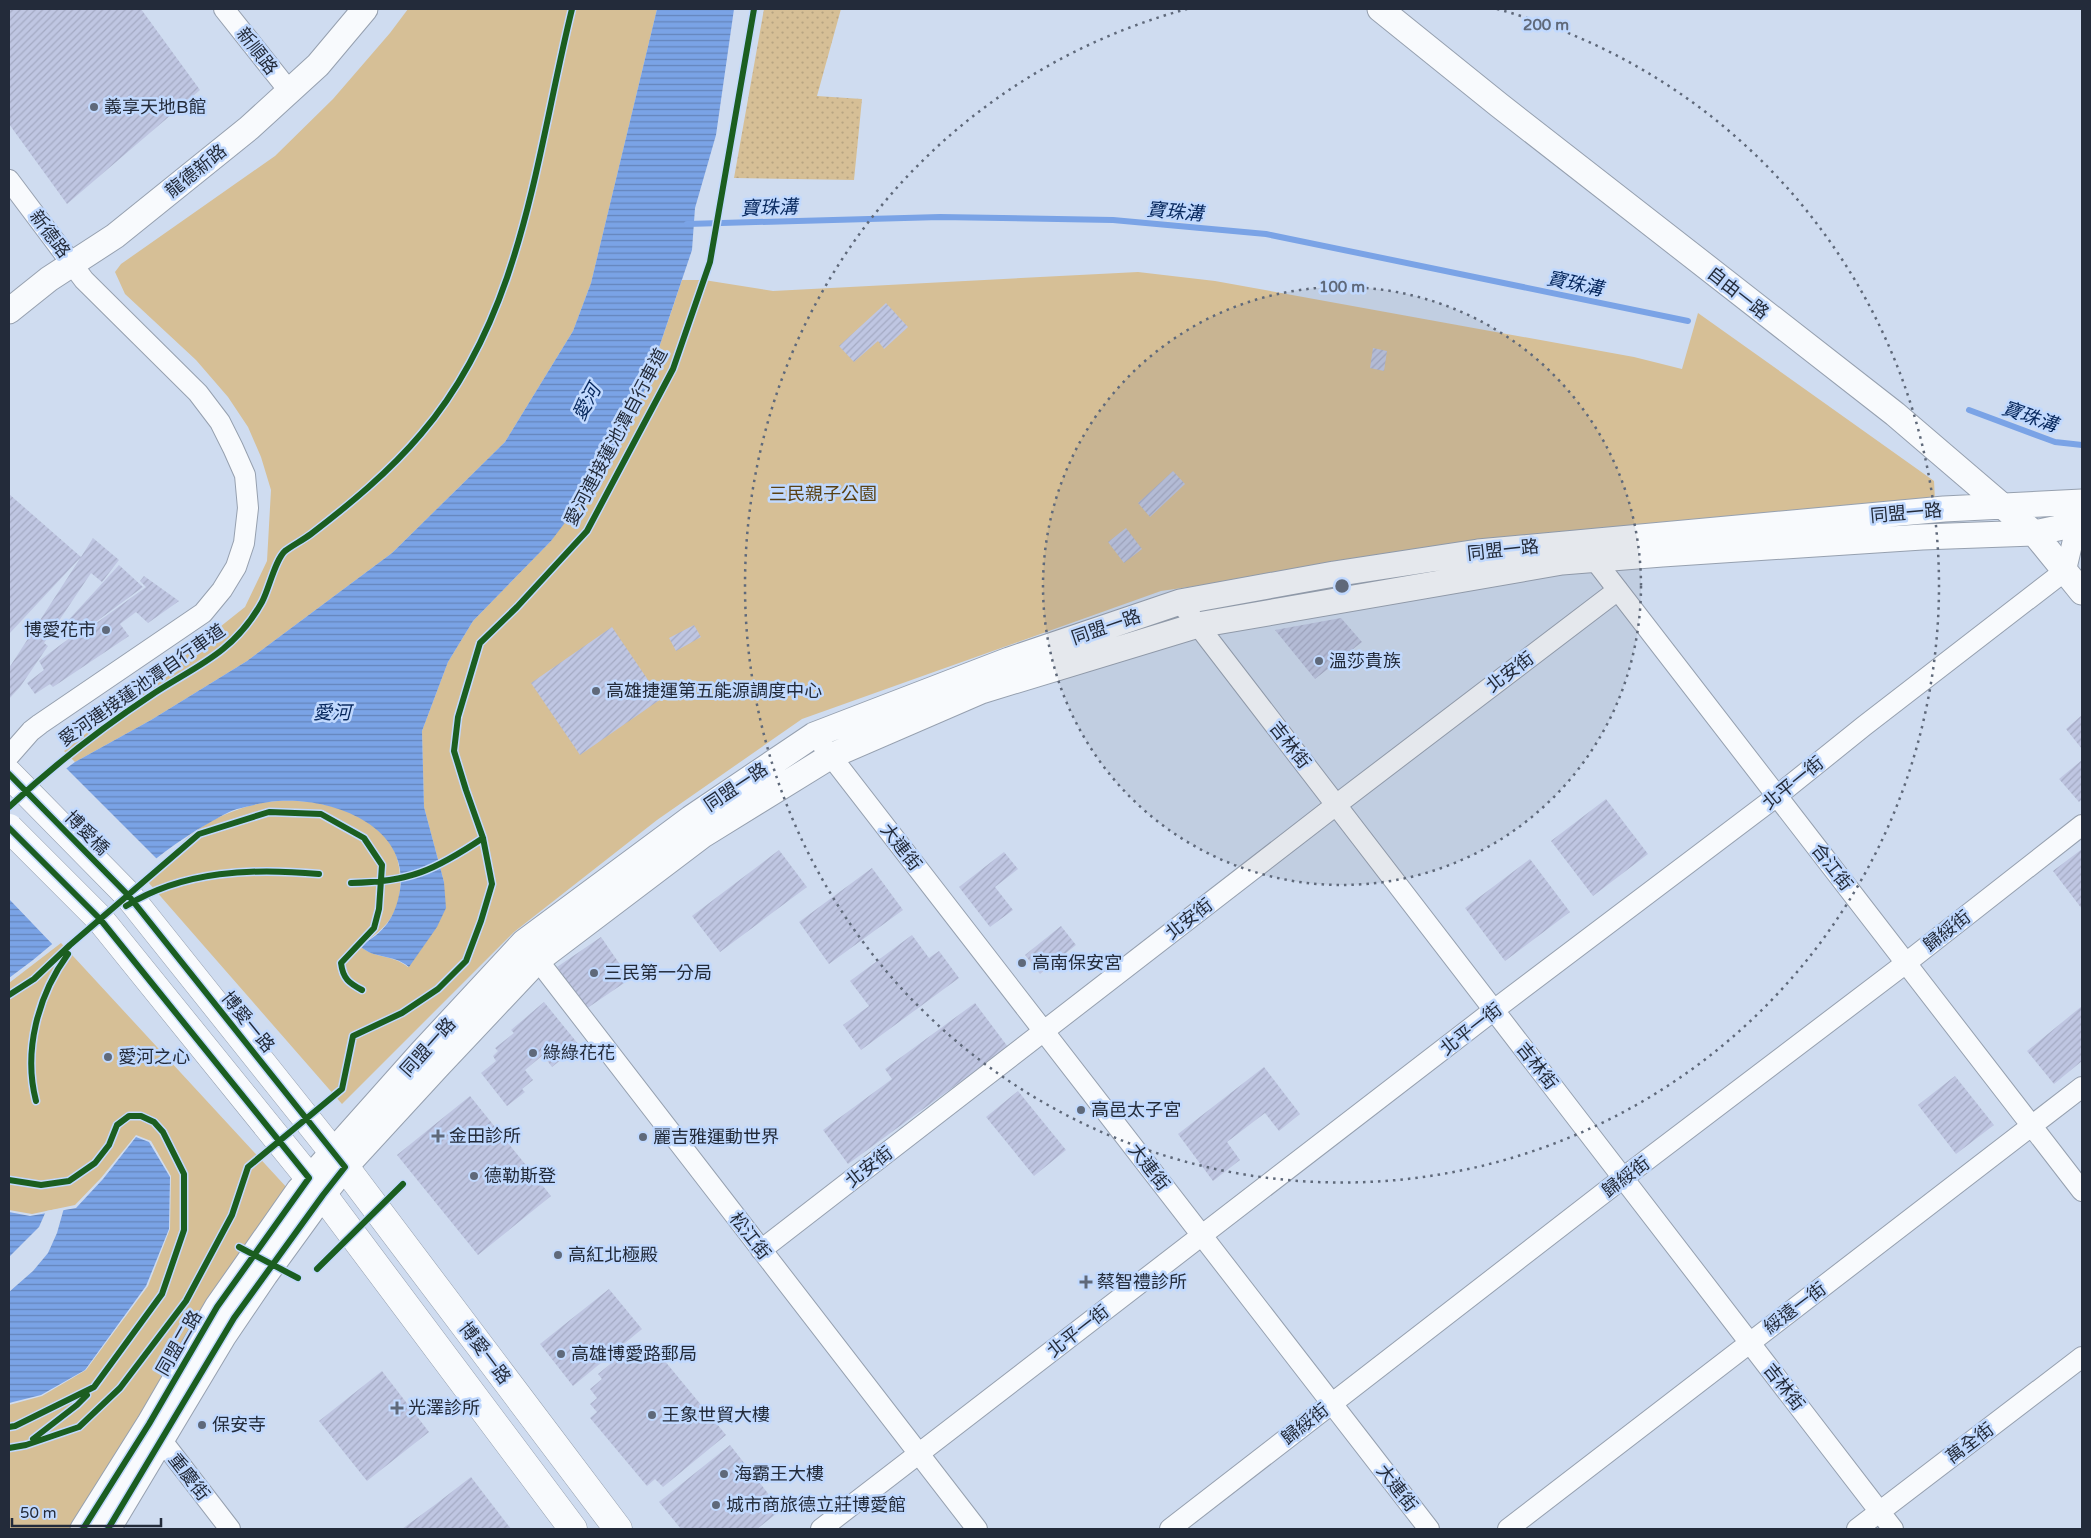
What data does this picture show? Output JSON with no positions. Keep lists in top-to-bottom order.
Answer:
{
  "streets": {
    "main road": ["博愛橋", "博愛一路"],
    "street": [
      "新順路",
      "龍德新路",
      "新德路",
      "自由一路",
      "同盟一路",
      "北安街",
      "吉林街",
      "北平一街",
      "大連街",
      "合江街",
      "歸綏街",
      "松江街",
      "綏遠一街",
      "同盟二路",
      "萬全街",
      "重慶街"
    ],
    "cycle path": ["愛河連接蓮池潭自行車道"]
  },
  "crossings": [
    ["新順路", "龍德新路"],
    ["龍德新路", "新德路"],
    ["自由一路", "同盟一路"],
    ["自由一路", "北平一街"],
    ["同盟一路", "吉林街"],
    ["同盟一路", "大連街"],
    ["同盟一路", "合江街"],
    ["同盟一路", "博愛一路"],
    ["同盟一路", "松江街"],
    ["同盟一路", "同盟二路"],
    ["北安街", "吉林街"],
    ["北安街", "大連街"],
    ["北安街", "合江街"],
    ["北安街", "松江街"],
    ["吉林街", "北平一街"],
    ["吉林街", "歸綏街"],
    ["吉林街", "綏遠一街"],
    ["吉林街", "萬全街"],
    ["北平一街", "大連街"],
    ["北平一街", "合江街"],
    ["北平一街", "松江街"],
    ["博愛橋", "博愛一路"],
    ["大連街", "歸綏街"],
    ["合江街", "歸綏街"],
    ["合江街", "綏遠一街"],
    ["博愛一路", "同盟二路"],
    ["同盟二路", "重慶街"]
  ],
  "water": ["寶珠溝", "愛河"],
  "parks": ["三民親子公園"],
  "places": {
    "other": [
      "義享天地B館",
      "博愛花市",
      "溫莎貴族",
      "高雄捷運第五能源調度中心",
      "高南保安宮",
      "三民第一分局",
      "綠綠花花",
      "愛河之心",
      "高邑太子宮",
      "麗吉雅運動世界",
      "德勒斯登",
      "高紅北極殿",
      "高雄博愛路郵局",
      "王象世貿大樓",
      "保安寺",
      "海霸王大樓",
      "城市商旅德立莊博愛館"
    ],
    "health": ["金田診所", "蔡智禮診所", "光澤診所"]
  },
  "scale_bar": "50 m",
  "rings": ["200 m", "100 m"]
}
